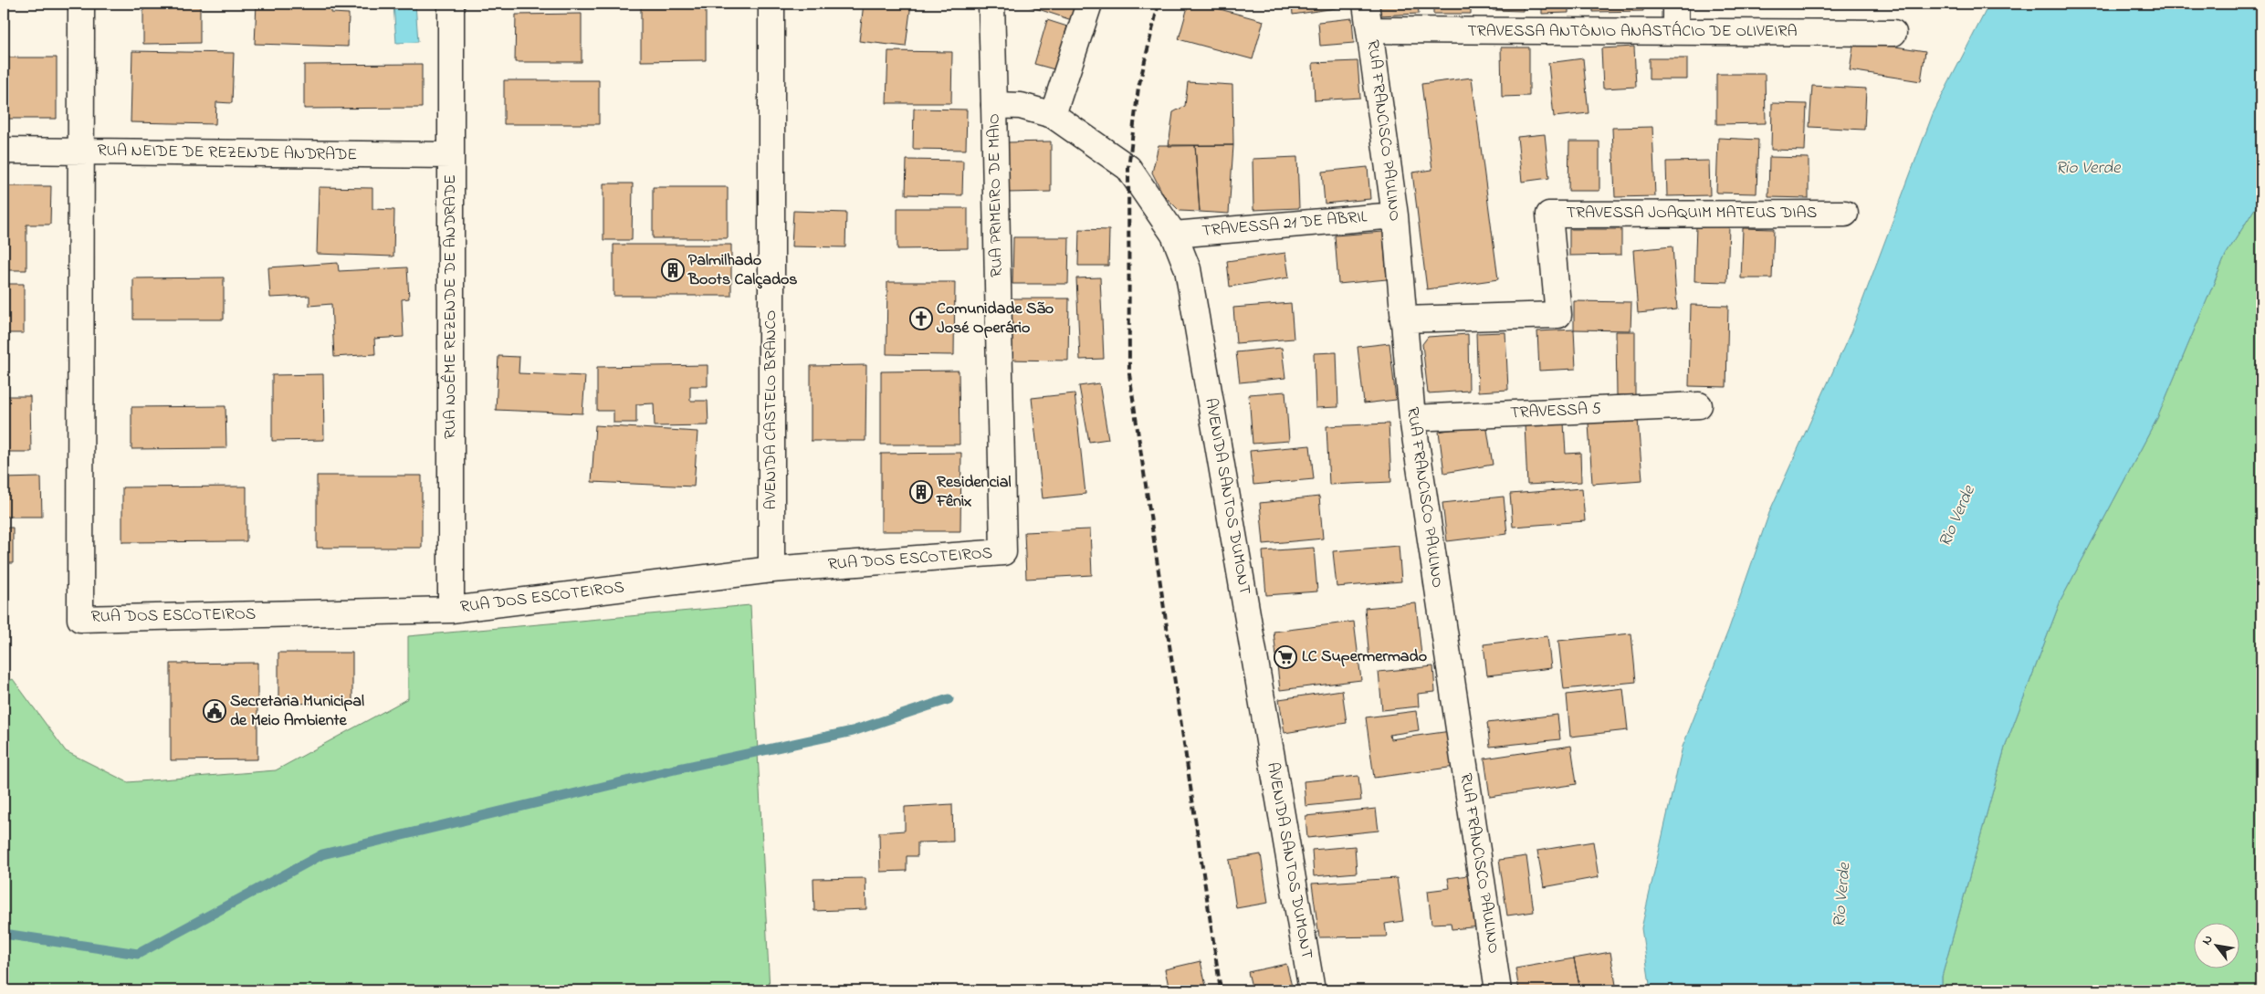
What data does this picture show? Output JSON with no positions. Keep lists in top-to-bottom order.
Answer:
{
  "streets": {
    "street": [
      "TRAVESSA ANTÔNIO ANASTÁCIO DE OLIVEIRA",
      "RUA FRANCISCO PAULINO",
      "RUA NEIDE DE REZENDE ANDRADE",
      "RUA PRIMEIRO DE MAIO",
      "TRAVESSA JOAQUIM MATEUS DIAS",
      "TRAVESSA 21 DE ABRIL",
      "RUA NOÊME REZENDE DE ANDRADE",
      "AVENIDA CASTELO BRANCO",
      "TRAVESSA 5",
      "AVENIDA SANTOS DUMONT",
      "RUA DOS ESCOTEIROS"
    ]
  },
  "crossings": [
    ["TRAVESSA ANTÔNIO ANASTÁCIO DE OLIVEIRA", "RUA FRANCISCO PAULINO"],
    ["RUA FRANCISCO PAULINO", "TRAVESSA JOAQUIM MATEUS DIAS"],
    ["RUA FRANCISCO PAULINO", "TRAVESSA 21 DE ABRIL"],
    ["RUA FRANCISCO PAULINO", "TRAVESSA 5"],
    ["RUA NEIDE DE REZENDE ANDRADE", "RUA NOÊME REZENDE DE ANDRADE"],
    ["RUA NEIDE DE REZENDE ANDRADE", "RUA DOS ESCOTEIROS"],
    ["RUA PRIMEIRO DE MAIO", "AVENIDA SANTOS DUMONT"],
    ["RUA PRIMEIRO DE MAIO", "RUA DOS ESCOTEIROS"],
    ["TRAVESSA 21 DE ABRIL", "AVENIDA SANTOS DUMONT"],
    ["RUA NOÊME REZENDE DE ANDRADE", "RUA DOS ESCOTEIROS"],
    ["AVENIDA CASTELO BRANCO", "RUA DOS ESCOTEIROS"]
  ],
  "water": ["Rio Verde"],
  "places": {
    "building": ["Palmilhado Boots Calçados", "Residencial Fênix"],
    "church": ["Comunidade São José Operário"],
    "supermarket": ["LC Supermermado"],
    "public building": ["Secretaria Municipal de Meio Ambiente"]
  },
  "north": "top left"
}
